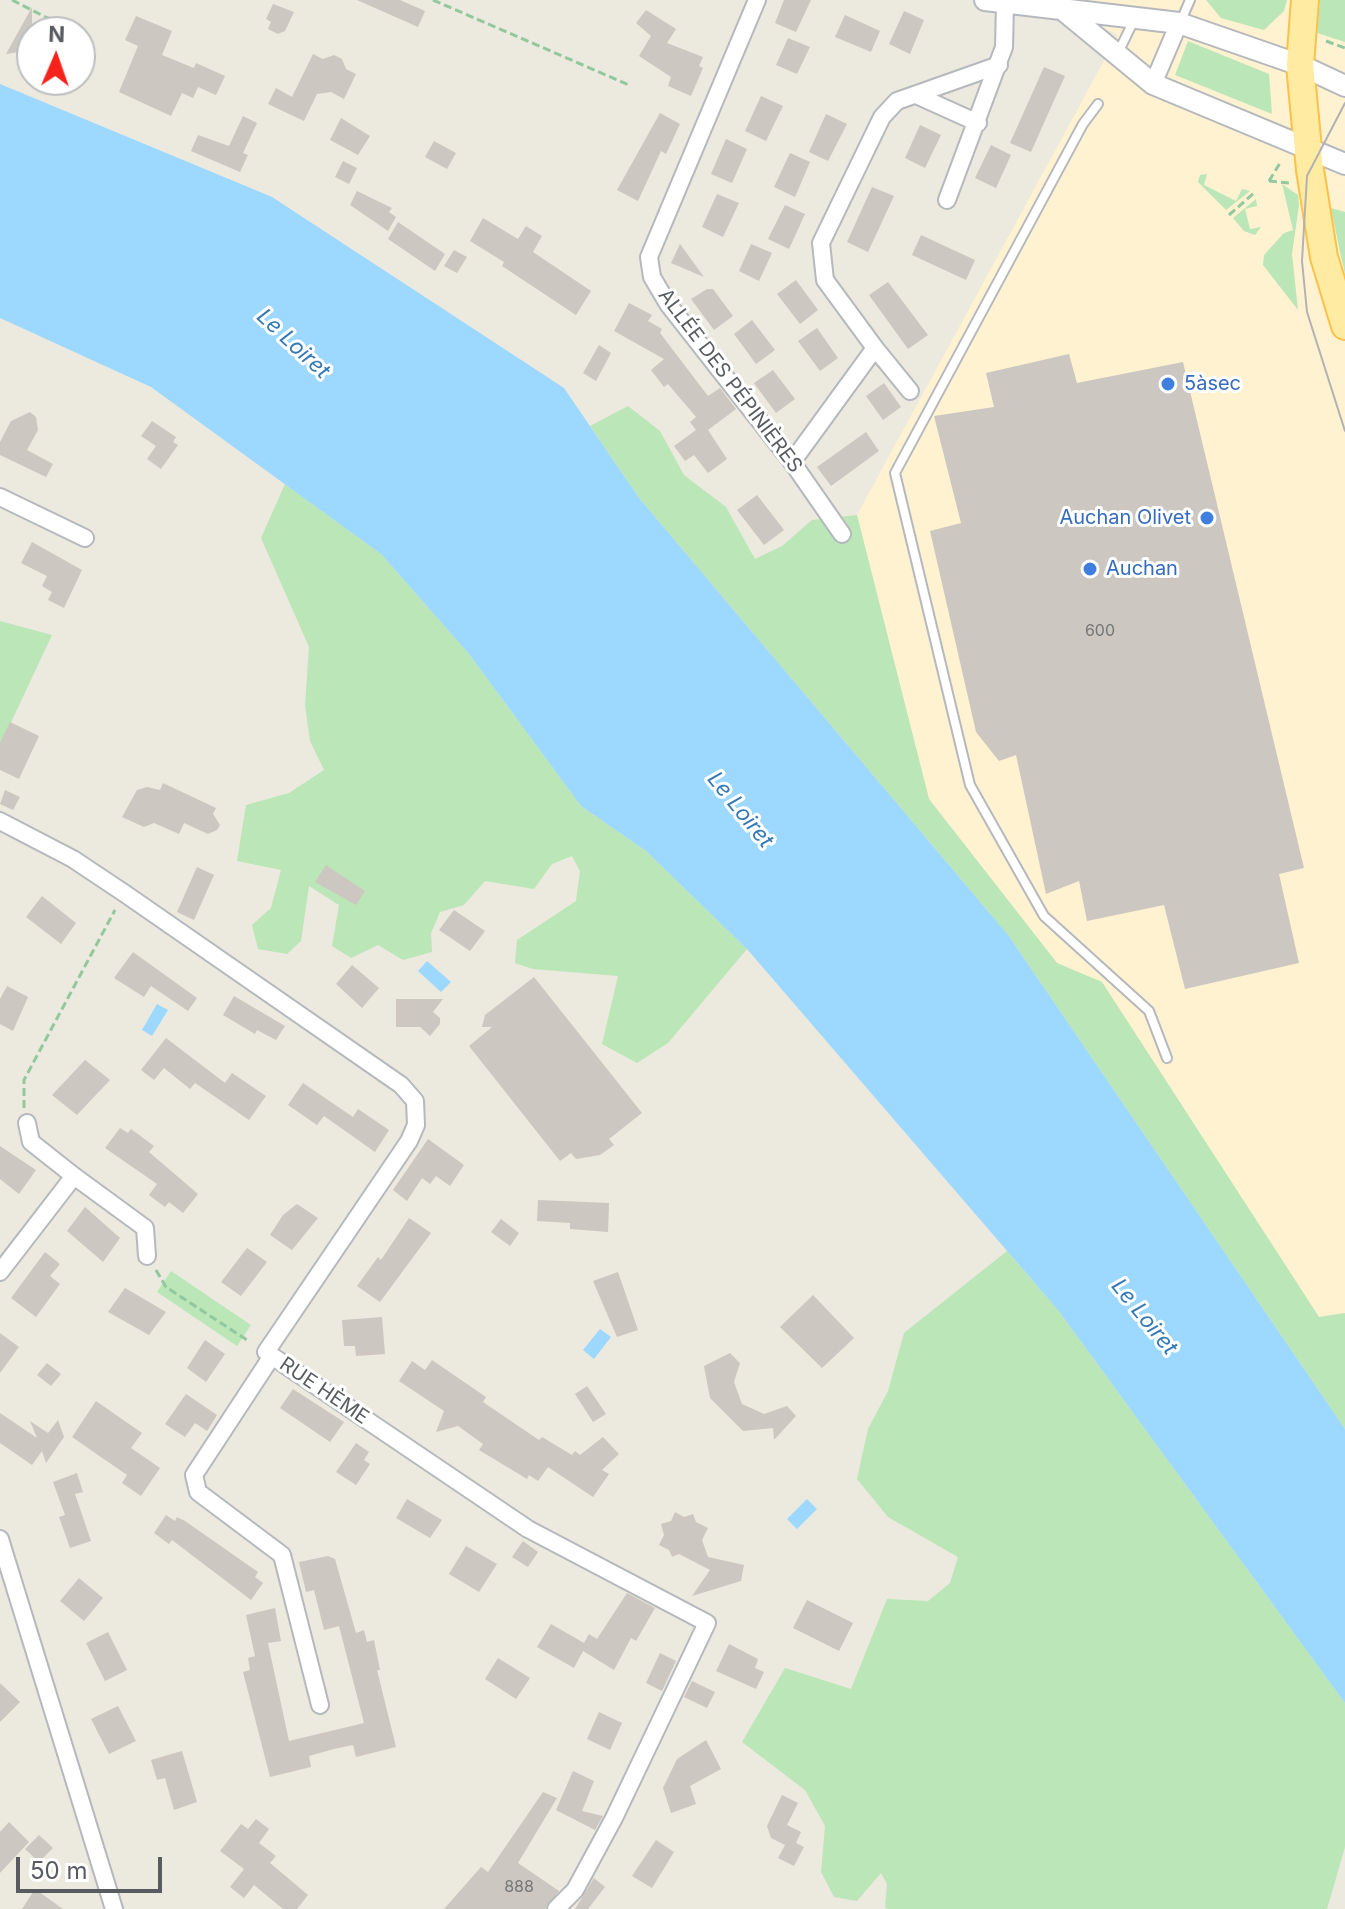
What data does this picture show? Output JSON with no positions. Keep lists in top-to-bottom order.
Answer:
{
  "streets": {
    "street": ["ALLÉE DES PÉPINIÈRES", "RUE HÈME"]
  },
  "water": ["Le Loiret"],
  "places": ["5àsec", "Auchan Olivet", "Auchan"],
  "house_numbers": ["600", "888"],
  "scale_bar": "50 m",
  "north": "top"
}
